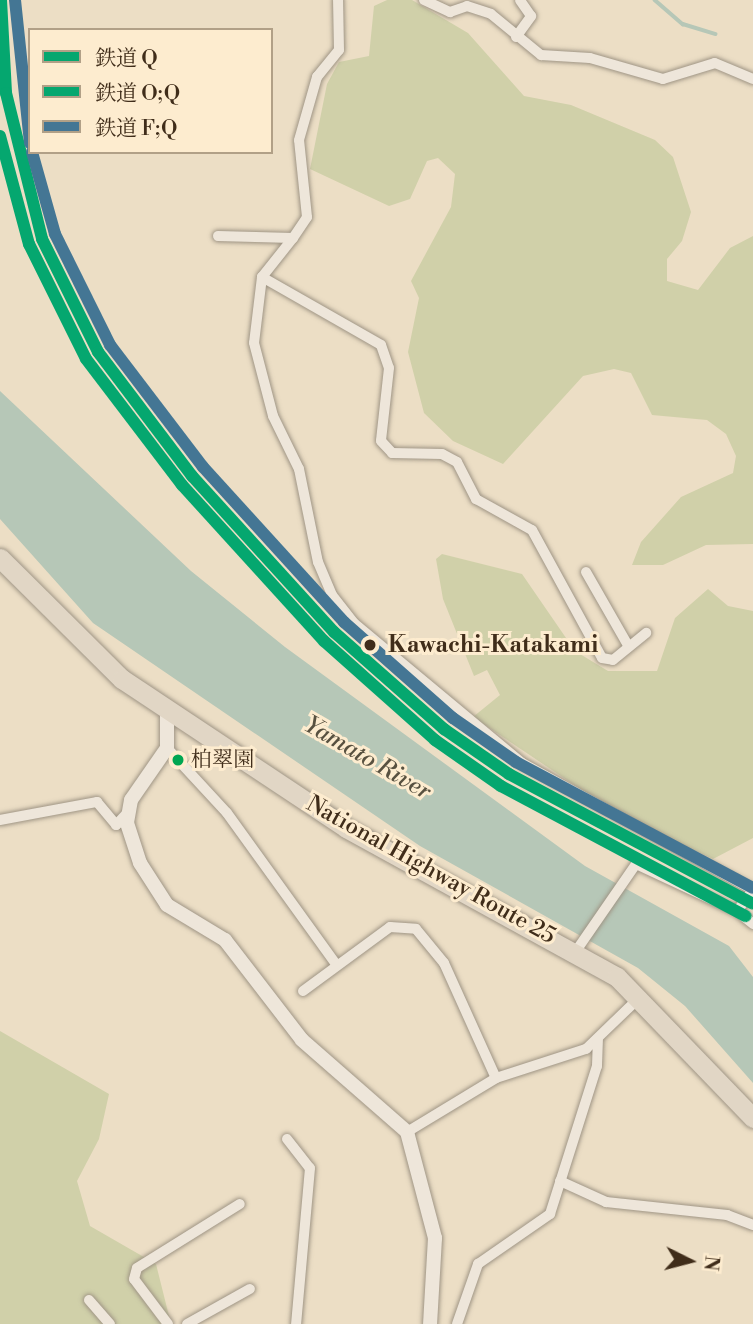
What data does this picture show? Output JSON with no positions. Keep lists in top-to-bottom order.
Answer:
{
  "streets": {
    "highway": ["National Highway Route 25"]
  },
  "water": ["Yamato River"],
  "places": ["Kawachi-Katakami", "柏翠園"],
  "lines": ["rail line Q", "rail line F;Q", "rail line O;Q"],
  "legend": ["鉄道 Q", "鉄道 O;Q", "鉄道 F;Q"],
  "north": "right"
}
